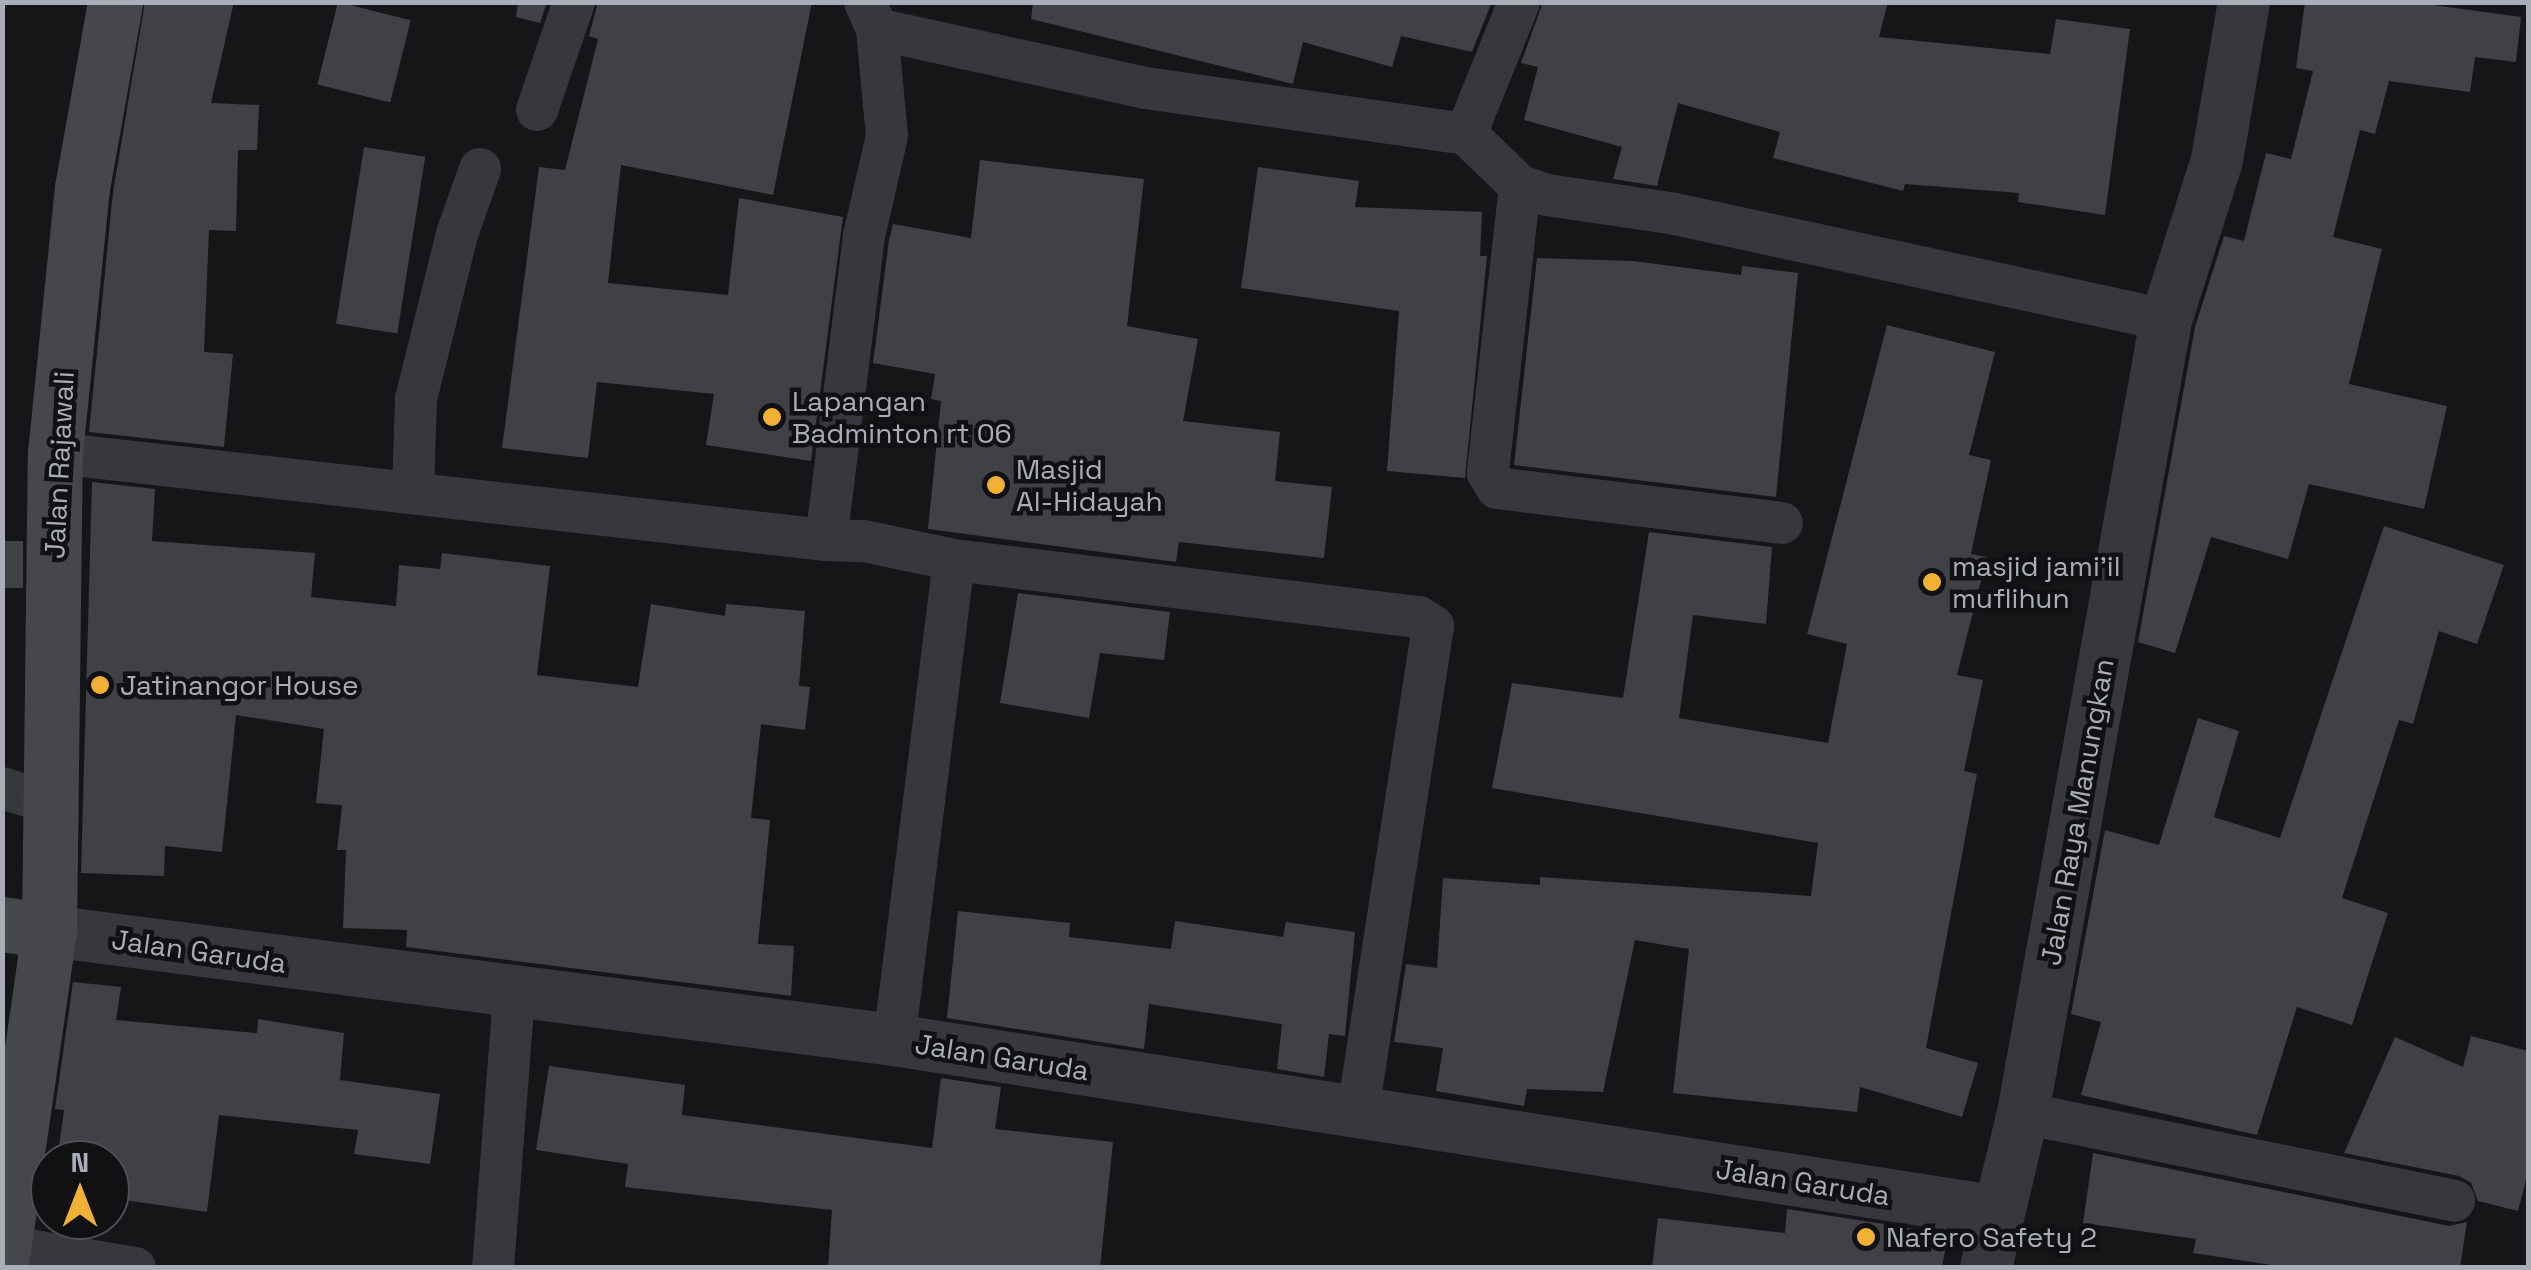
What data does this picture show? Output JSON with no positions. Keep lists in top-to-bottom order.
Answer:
{
  "streets": {
    "main road": ["Jalan Rajawali"],
    "street": ["Jalan Raya Manungkan", "Jalan Garuda"]
  },
  "crossings": [
    ["Jalan Rajawali", "Jalan Garuda"],
    ["Jalan Raya Manungkan", "Jalan Garuda"]
  ],
  "places": [
    "Lapangan Badminton rt 06",
    "Masjid Al-Hidayah",
    "masjid jami'il muflihun",
    "Jatinangor House",
    "Nafero Safety 2"
  ],
  "north": "top"
}
